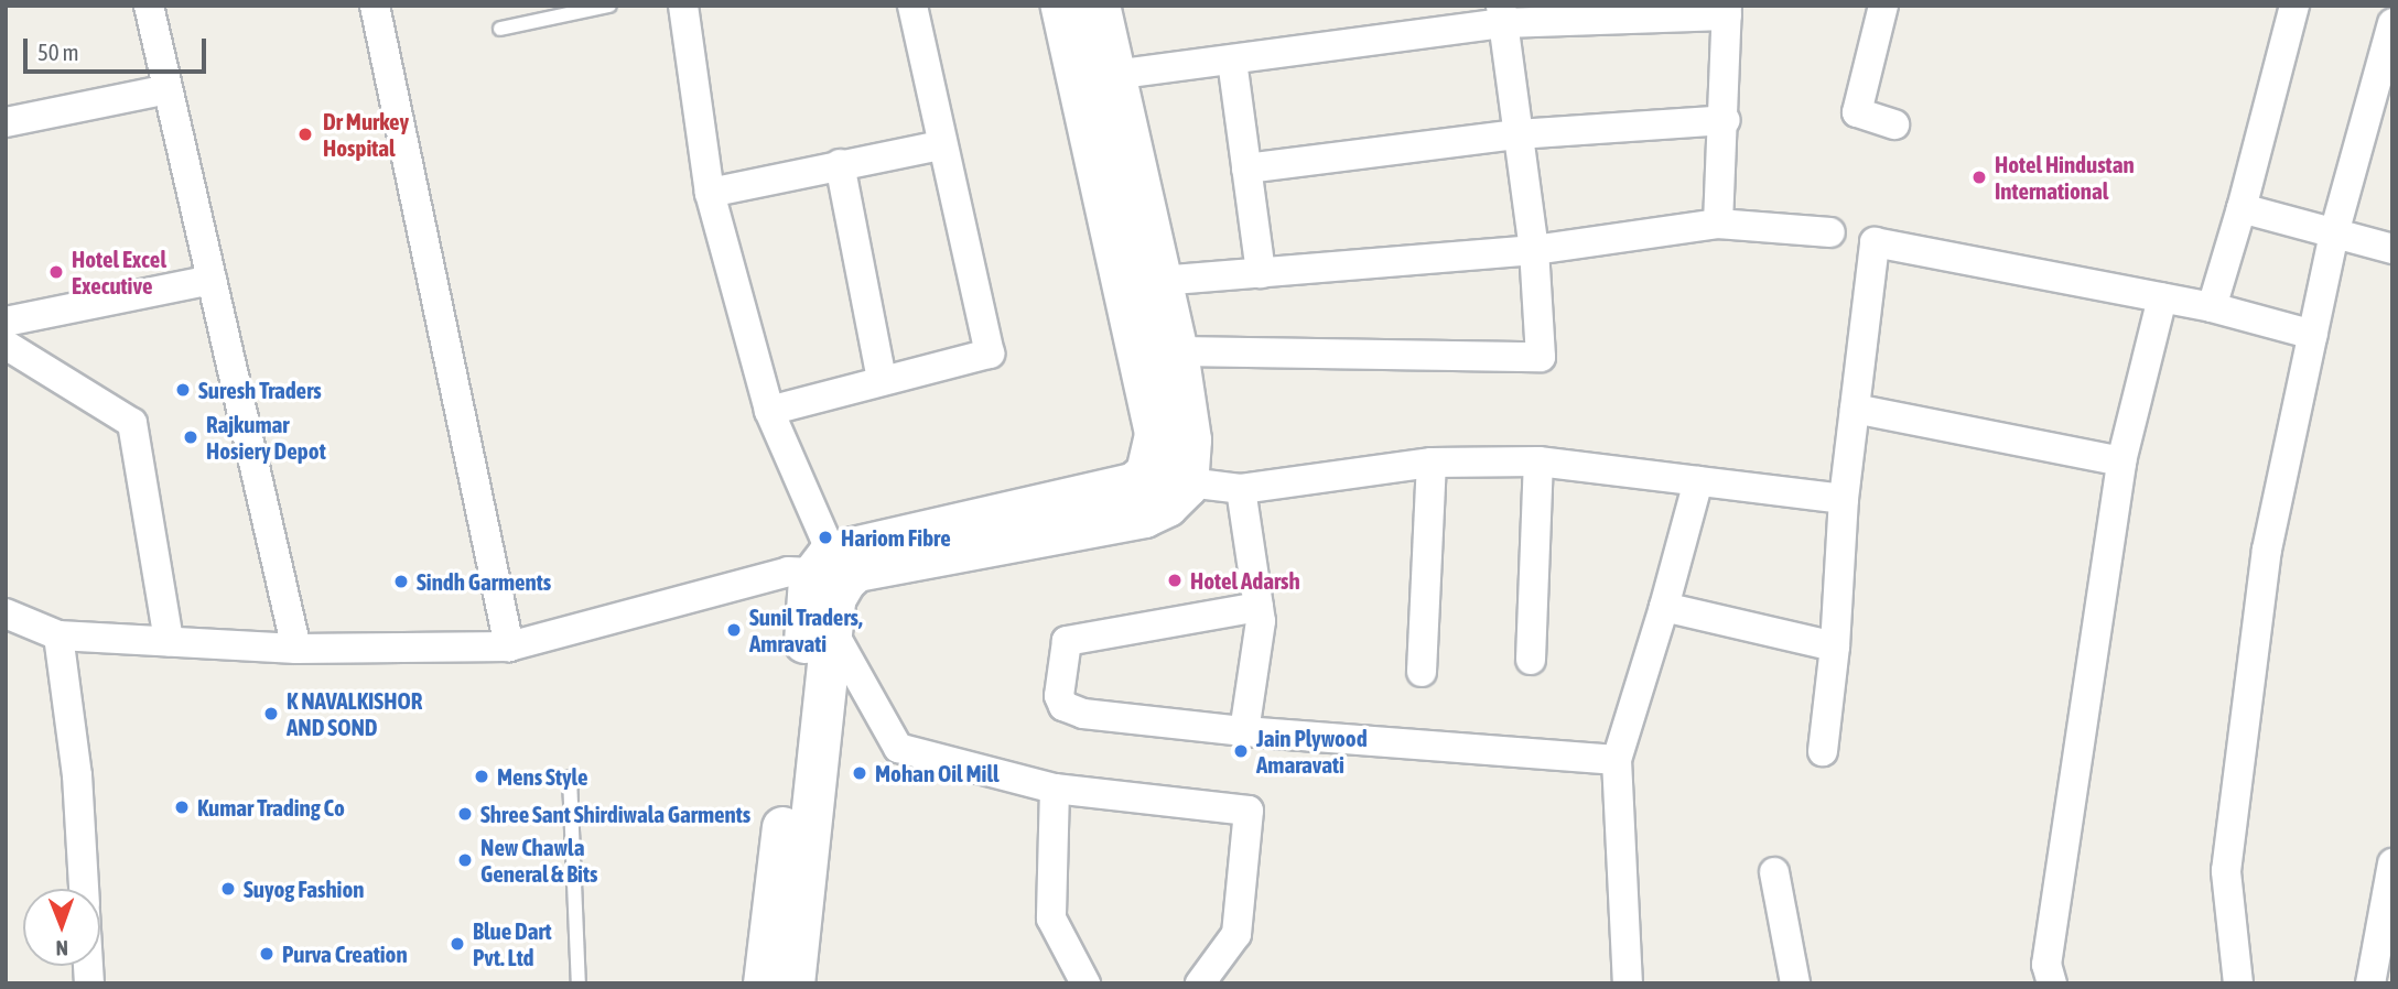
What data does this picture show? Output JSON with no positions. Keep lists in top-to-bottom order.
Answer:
{
  "places": [
    "Dr Murkey Hospital",
    "Hotel Hindustan International",
    "Hotel Excel Executive",
    "Suresh Traders",
    "Rajkumar Hosiery Depot",
    "Hariom Fibre",
    "Hotel Adarsh",
    "Sindh Garments",
    "Sunil Traders, Amravati",
    "K NAVALKISHOR AND SOND",
    "Jain Plywood Amaravati",
    "Mohan Oil Mill",
    "Mens Style",
    "Kumar Trading Co",
    "Shree Sant Shirdiwala Garments",
    "New Chawla General & Bits",
    "Suyog Fashion",
    "Blue Dart Pvt. Ltd",
    "Purva Creation"
  ],
  "scale_bar": "50 m",
  "north": "bottom"
}
